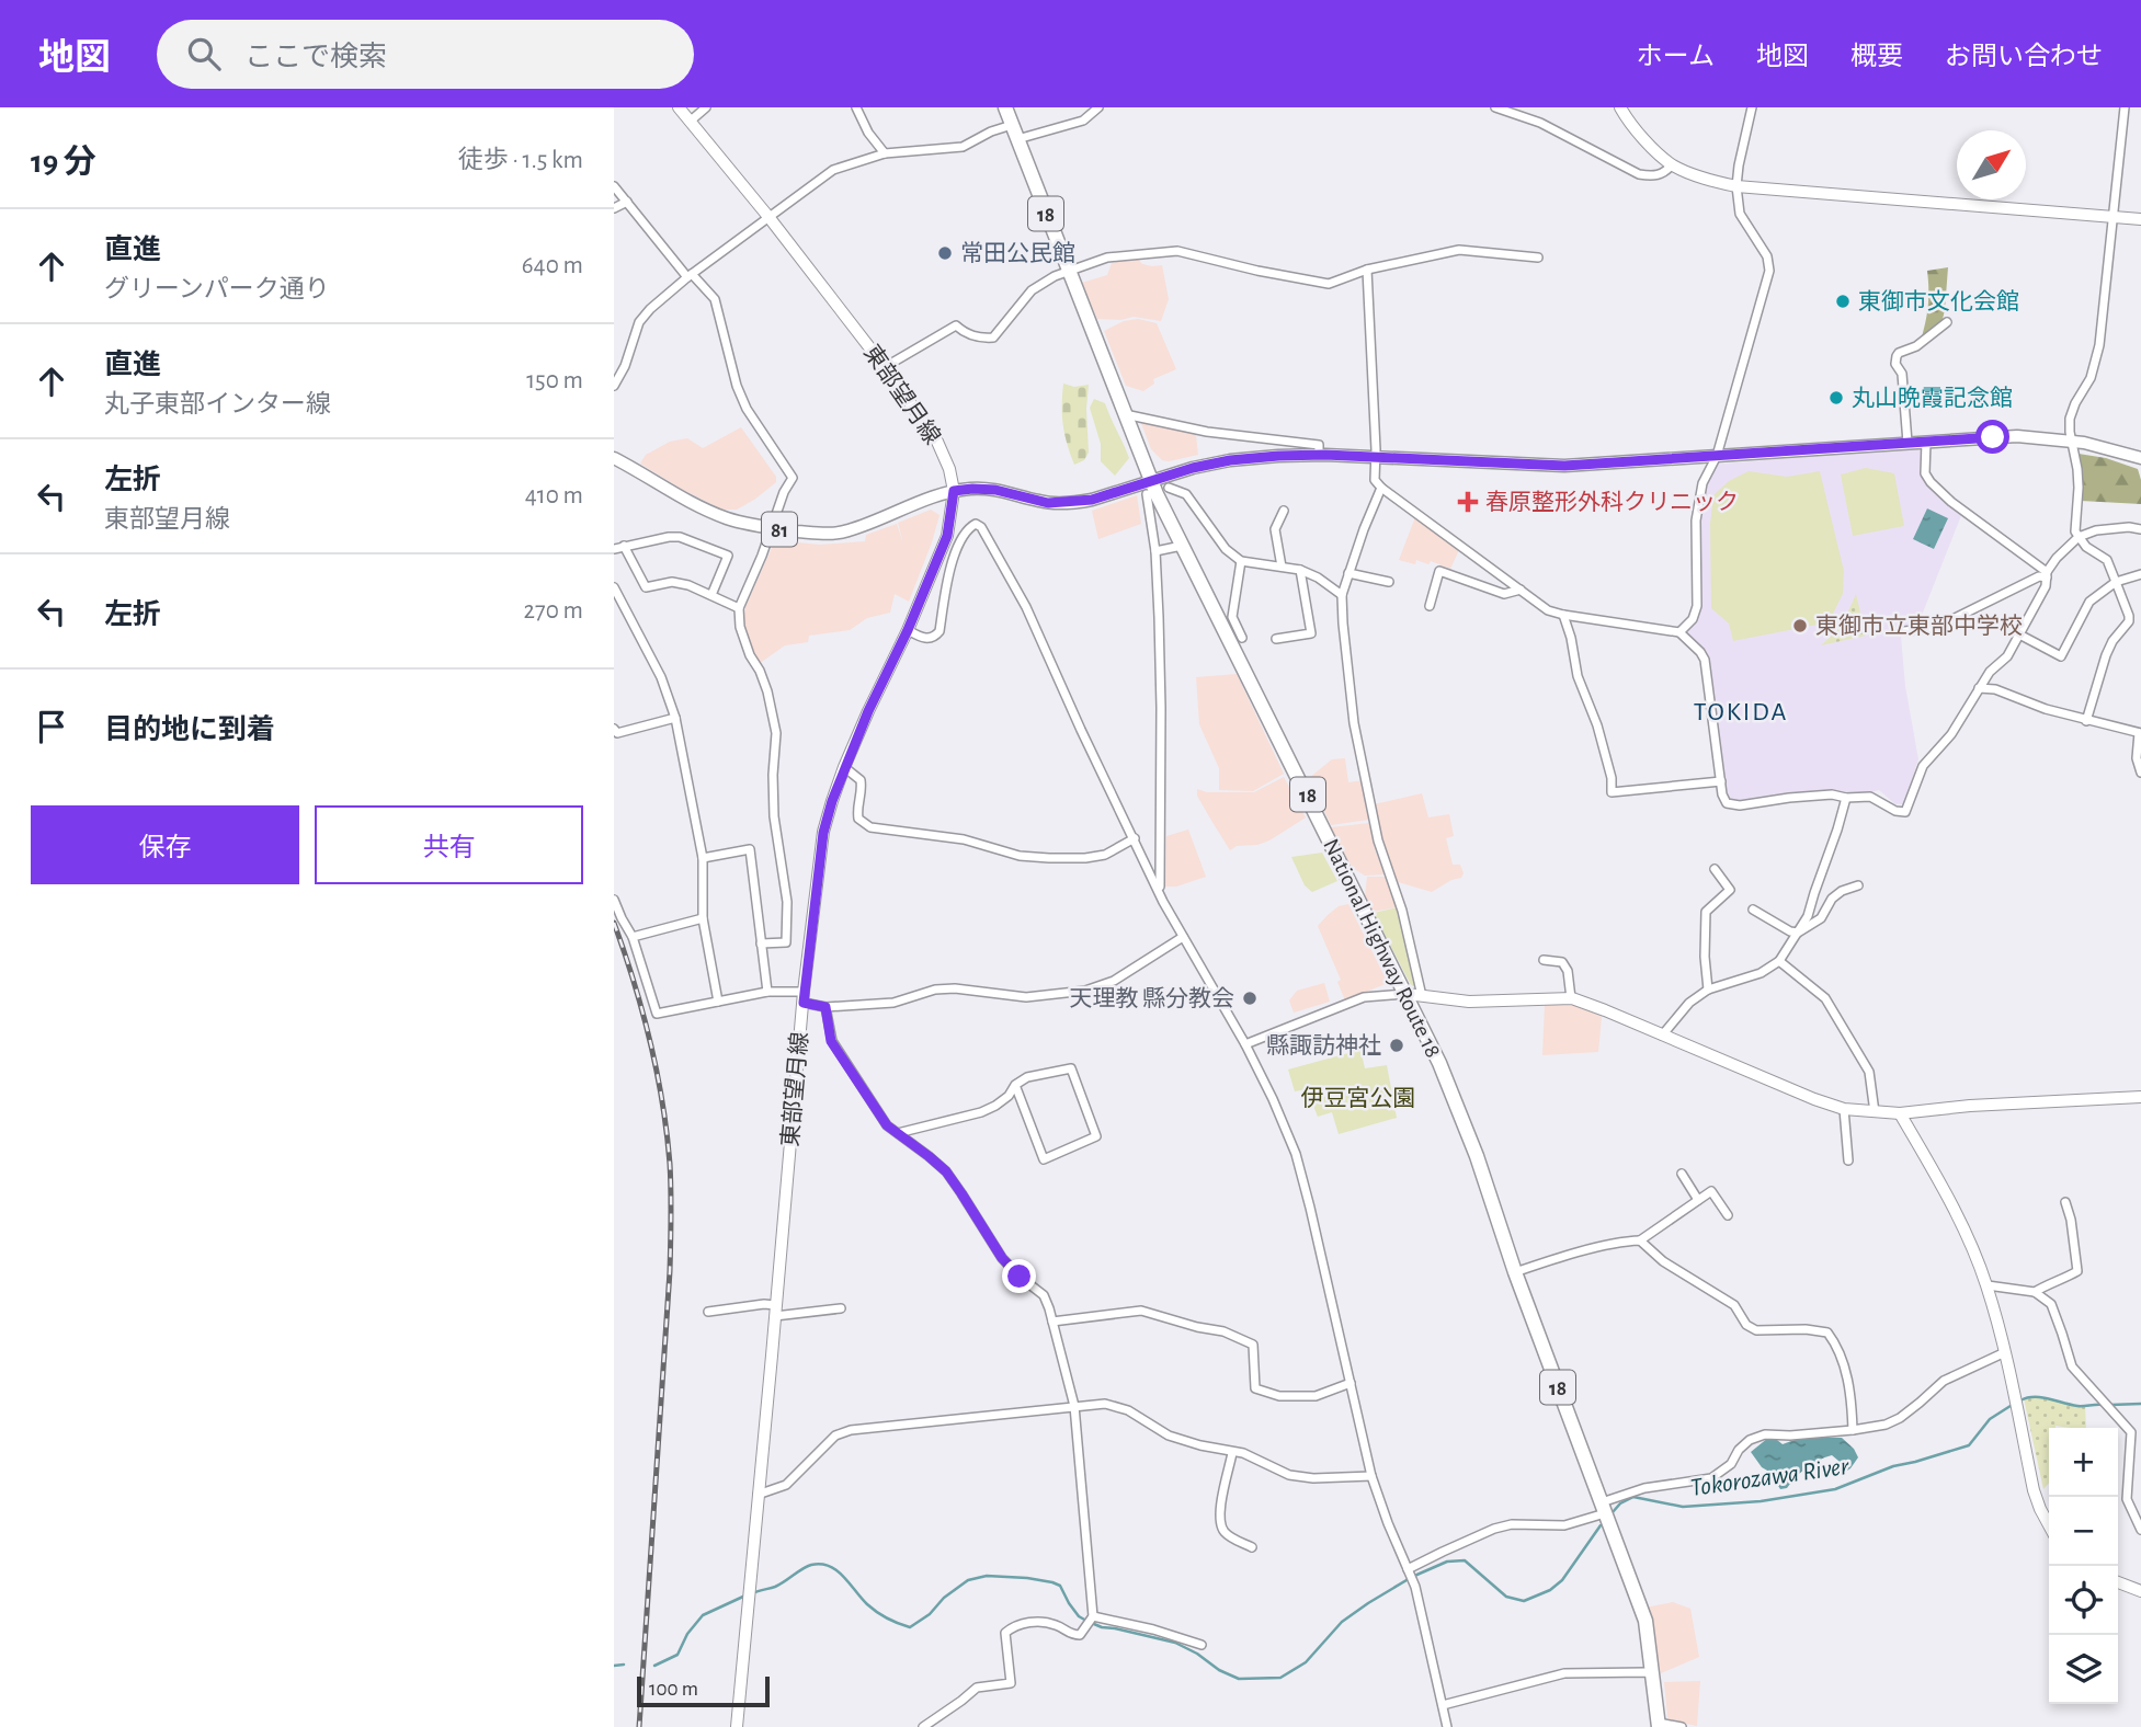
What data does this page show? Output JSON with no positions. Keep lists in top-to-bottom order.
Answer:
{
  "streets": {
    "highway": ["18", "National Highway Route 18"],
    "main road": ["81"],
    "street": ["東部望月線"]
  },
  "crossings": [
    ["東部望月線", "81"],
    ["81", "National Highway Route 18"]
  ],
  "districts": ["TOKIDA"],
  "water": ["Tokorozawa River"],
  "parks": ["伊豆宮公園"],
  "places": {
    "other": [
      "常田公民館",
      "東御市文化会館",
      "丸山晩霞記念館",
      "東御市立東部中学校",
      "天理教 縣分教会",
      "縣諏訪神社"
    ],
    "health": ["春原整形外科クリニック"]
  },
  "scale_bar": "100 m",
  "north": "top right",
  "page": {
    "header": "地図",
    "search": "ここで検索",
    "nav": [
      "ホーム",
      "地図",
      "概要",
      "お問い合わせ"
    ],
    "heading": ["19 分", "徒歩 · 1.5 km"],
    "list": [
      ["直進", "グリーンパーク通り", "640 m"],
      ["直進", "丸子東部インター線", "150 m"],
      ["左折", "東部望月線", "410 m"],
      ["左折", "270 m"],
      "目的地に到着"
    ],
    "buttons": ["保存", "共有"],
    "map_buttons": ["+", "−"],
    "scale": "100 m"
  }
}
